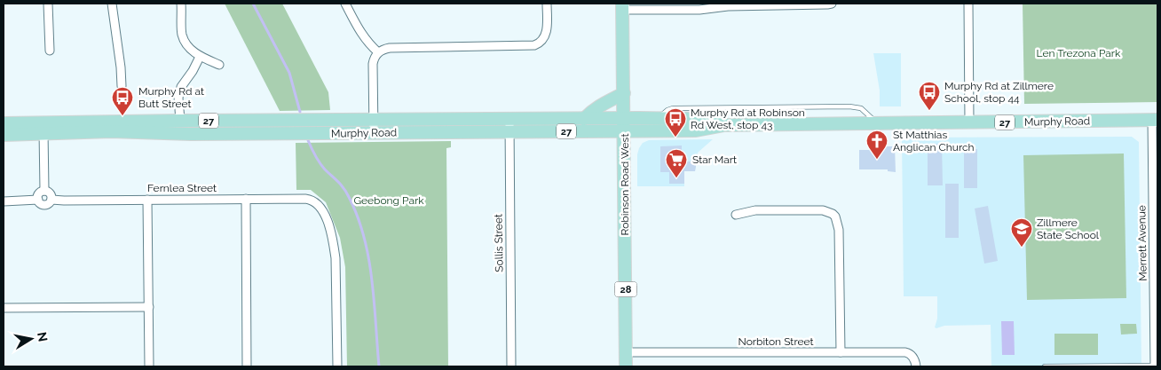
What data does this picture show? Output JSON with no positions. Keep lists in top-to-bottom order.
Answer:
{
  "streets": {
    "main road": [
      "27",
      "Murphy Road",
      "Robinson Road West",
      "28"
    ],
    "street": [
      "Fernlea Street",
      "Sollis Street",
      "Merrett Avenue",
      "Norbiton Street"
    ]
  },
  "crossings": [
    ["Murphy Road", "Robinson Road West"],
    ["Murphy Road", "Sollis Street"],
    ["Murphy Road", "Merrett Avenue"],
    ["Robinson Road West", "Norbiton Street"]
  ],
  "parks": ["Len Trezona Park", "Geebong Park"],
  "places": {
    "bus stop": ["Murphy Rd at Zillmere School, stop 44", "Murphy Rd at Butt Street", "Murphy Rd at Robinson Rd West, stop 43"],
    "church": ["St Matthias Anglican Church"],
    "supermarket": ["Star Mart"],
    "school or university": ["Zillmere State School"]
  },
  "north": "right"
}
